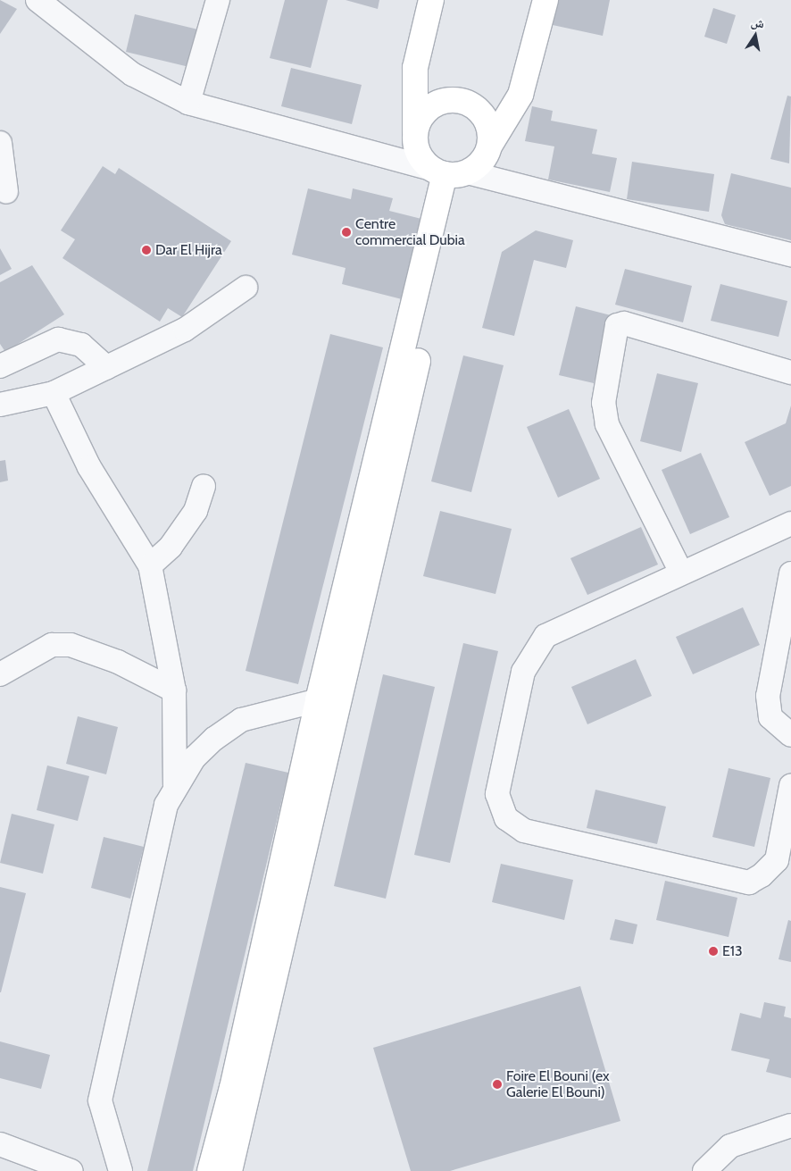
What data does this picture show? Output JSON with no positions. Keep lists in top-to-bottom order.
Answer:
{
  "places": [
    "Centre commercial Dubia",
    "Dar El Hijra",
    "E13",
    "Foire El Bouni (ex Galerie El Bouni)"
  ],
  "north": "top"
}
